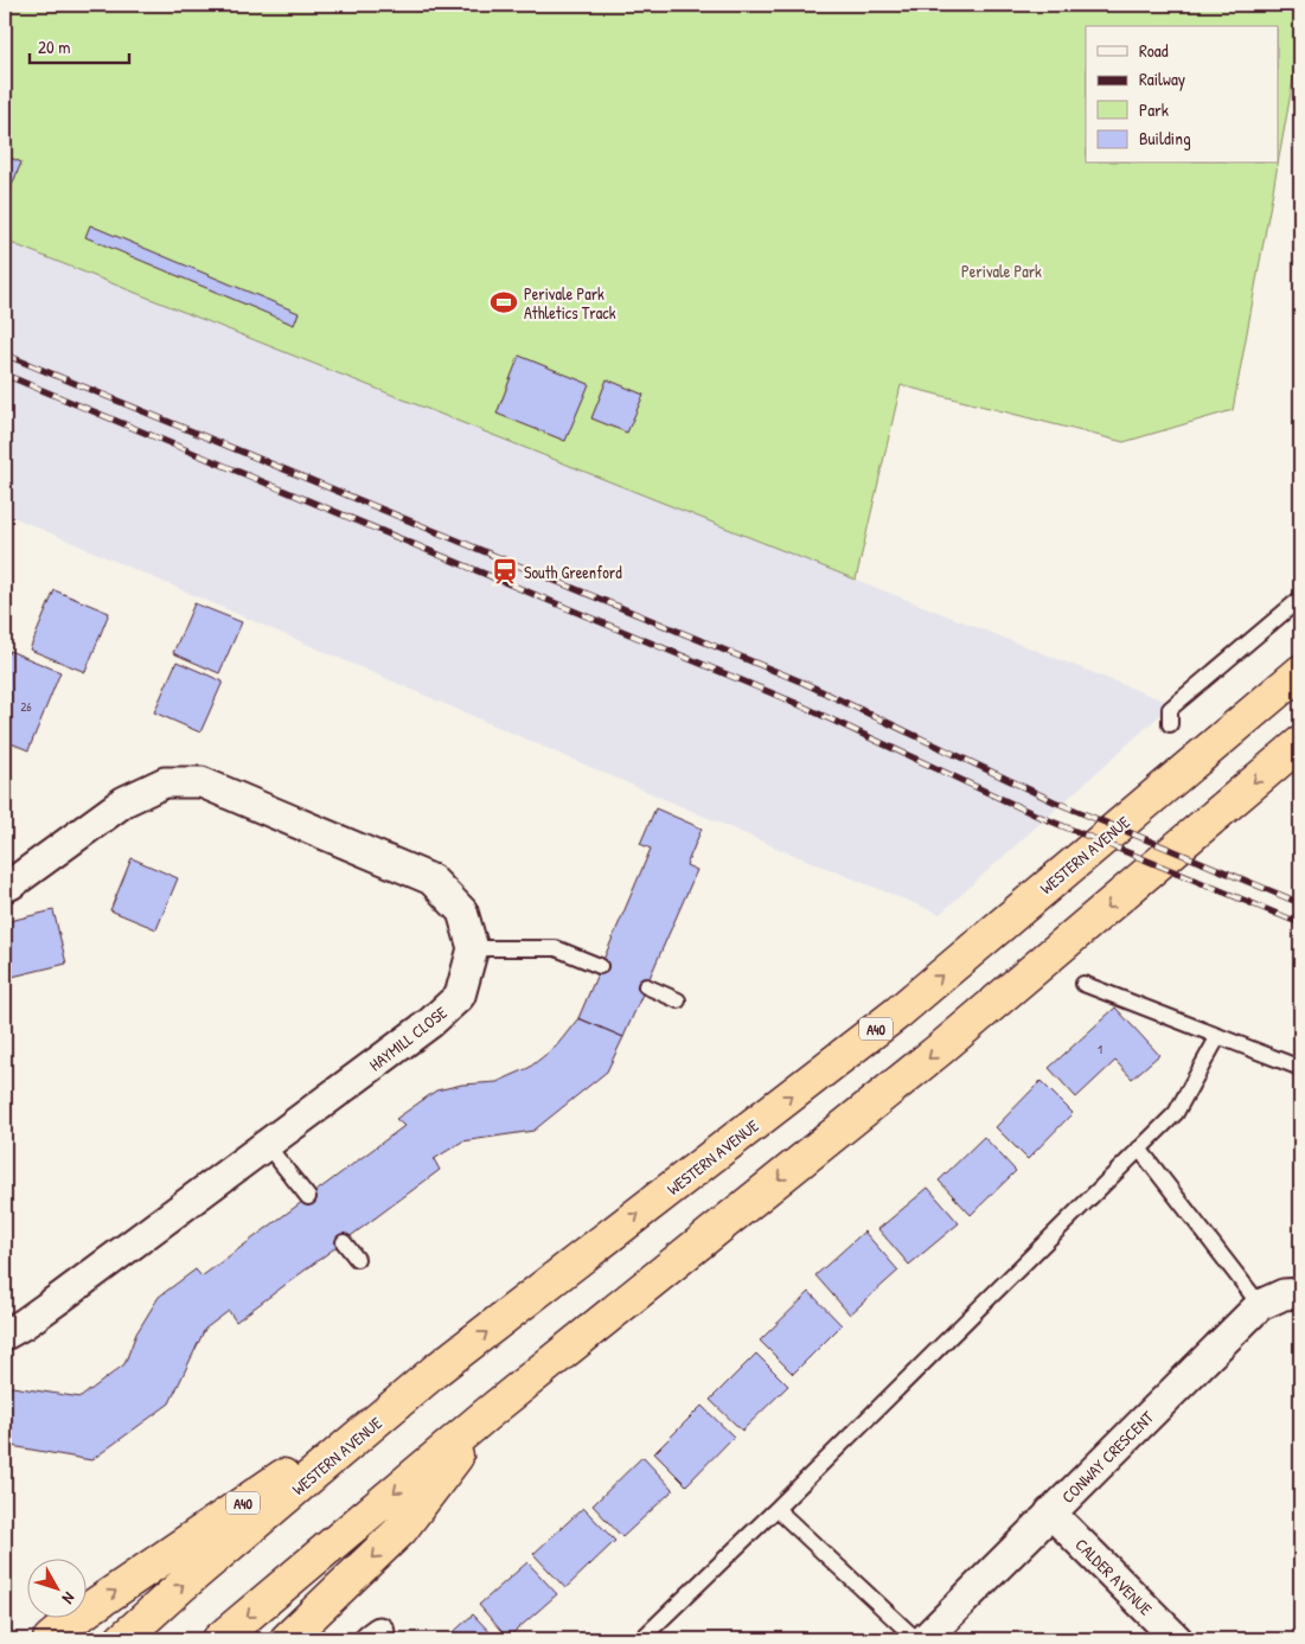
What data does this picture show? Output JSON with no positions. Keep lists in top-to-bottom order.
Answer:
{
  "streets": {
    "highway": ["WESTERN AVENUE", "A40"],
    "street": ["HAYMILL CLOSE", "CONWAY CRESCENT", "CALDER AVENUE"]
  },
  "crossings": [
    ["WESTERN AVENUE", "A40"],
    ["CONWAY CRESCENT", "CALDER AVENUE"]
  ],
  "parks": ["Perivale Park"],
  "places": {
    "sports": ["Perivale Park Athletics Track"],
    "station": ["South Greenford"]
  },
  "house_numbers": ["26", "1"],
  "legend": [
    "Road",
    "Railway",
    "Park",
    "Building"
  ],
  "scale_bar": "20 m",
  "north": "bottom right"
}
